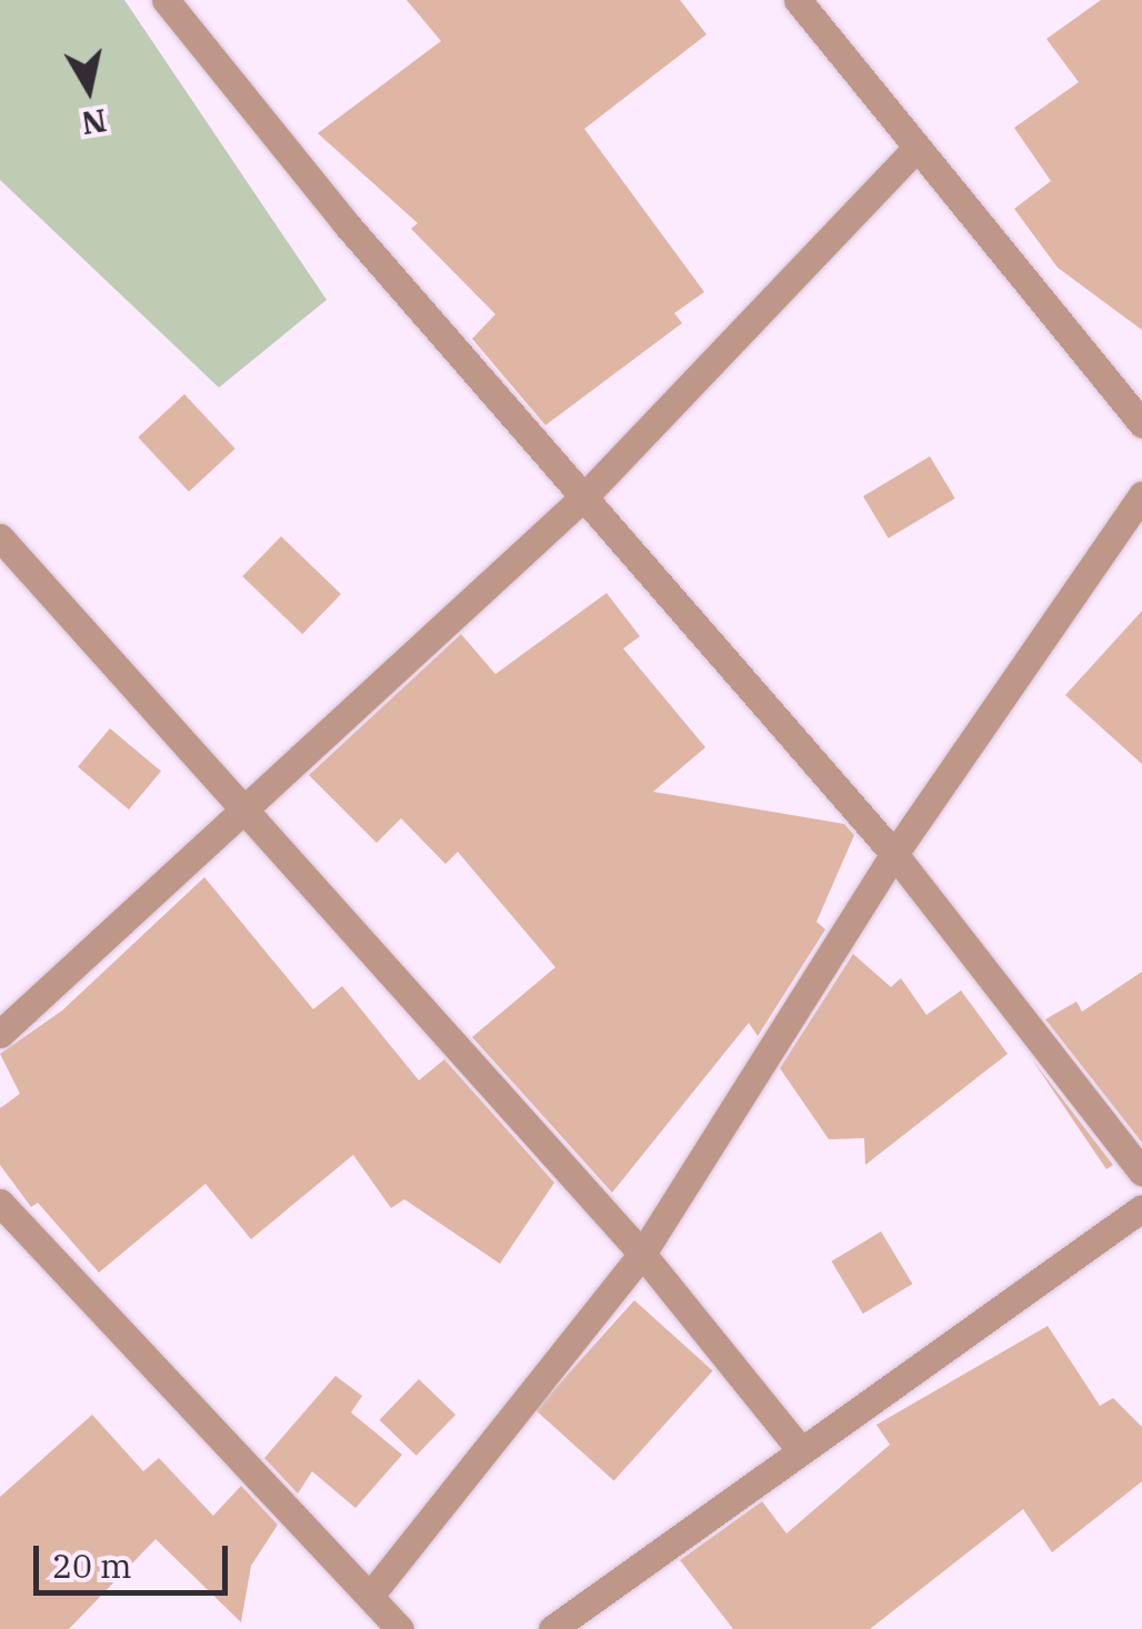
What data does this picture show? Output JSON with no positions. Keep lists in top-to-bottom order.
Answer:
{
  "scale_bar": "20 m",
  "north": "bottom"
}
